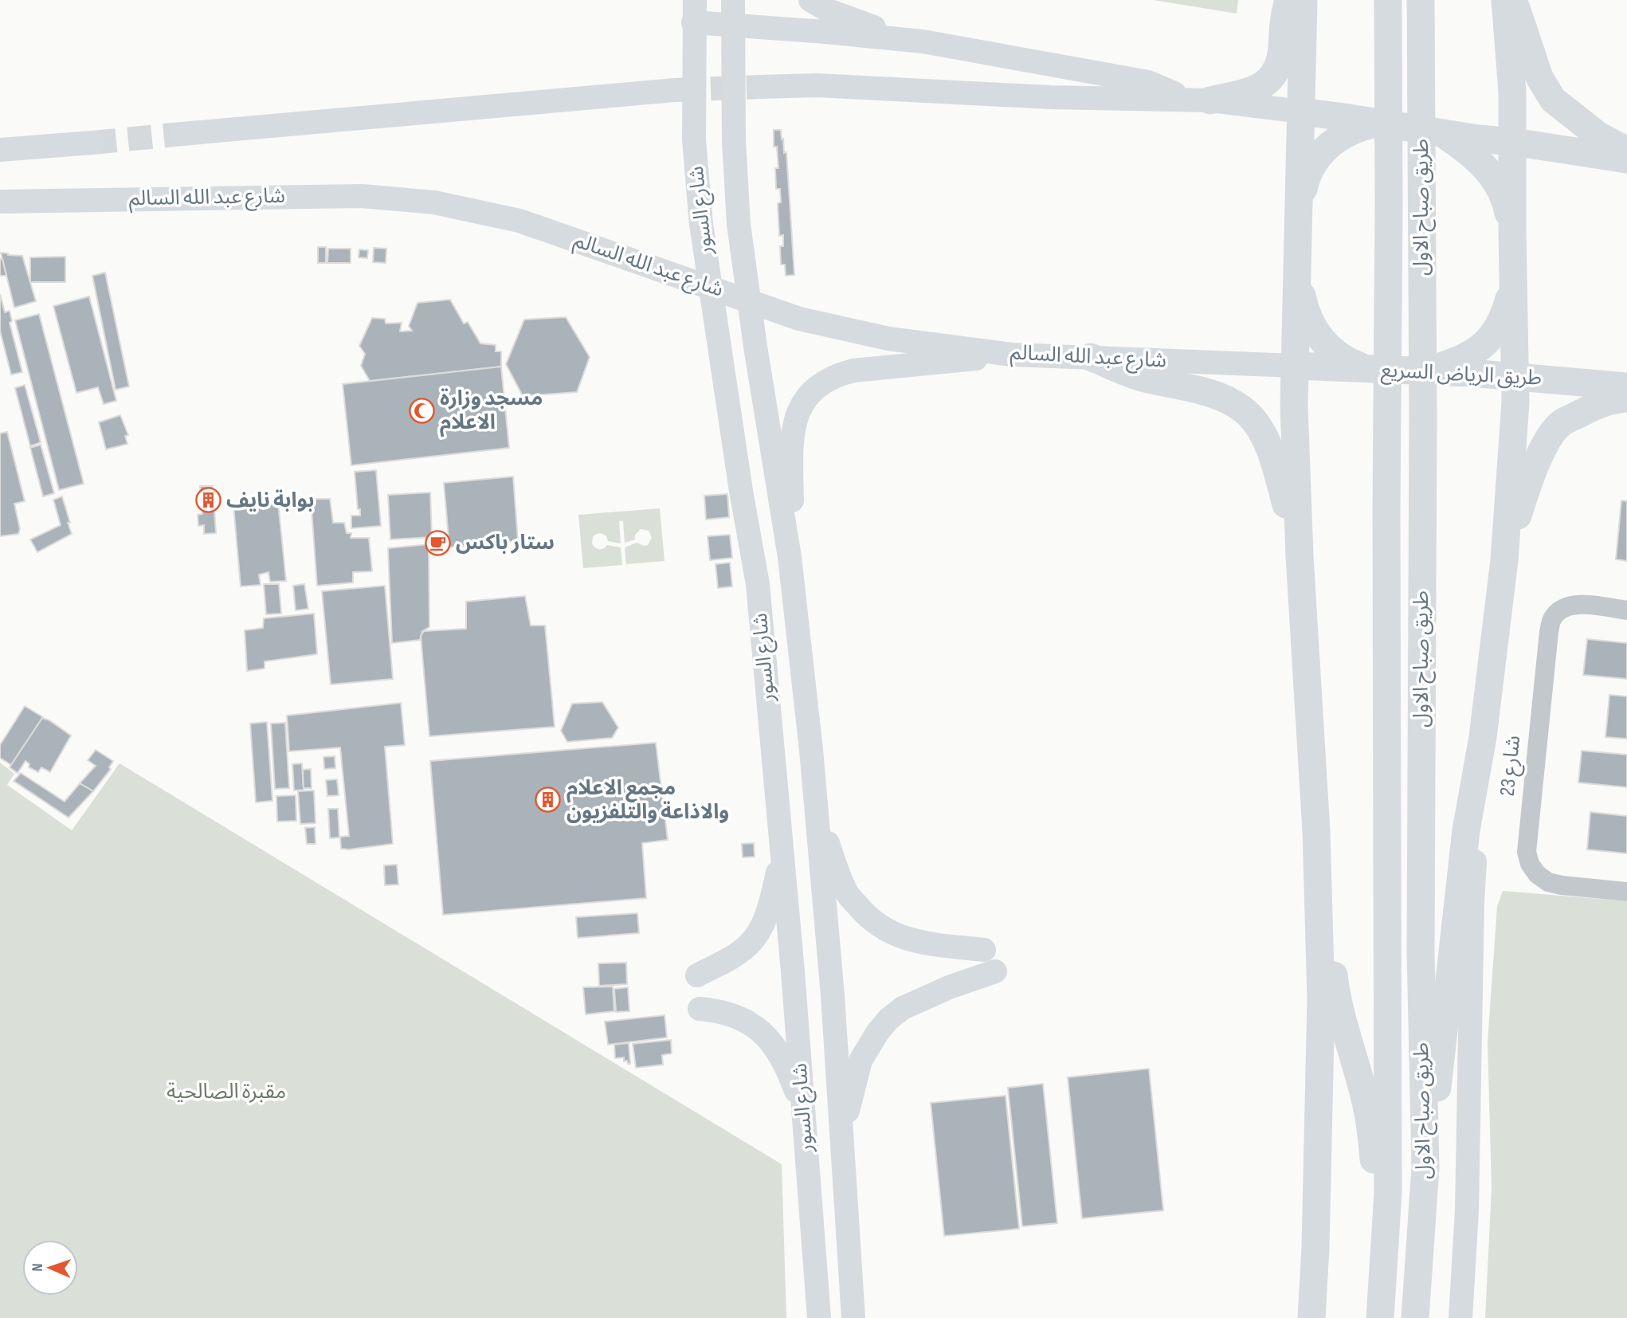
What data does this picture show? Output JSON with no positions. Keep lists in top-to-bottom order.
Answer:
{
  "streets": {
    "highway": ["طريق صباح الاول", "طريق الرياض السريع"],
    "main road": ["شارع عبد الله السالم", "شارع السور"],
    "street": ["شارع 23"]
  },
  "crossings": [
    ["شارع عبد الله السالم", "شارع السور"],
    ["شارع عبد الله السالم", "طريق الرياض السريع"]
  ],
  "parks": ["مقبرة الصالحية"],
  "places": {
    "mosque": ["مسجد وزارة الاعلام"],
    "building": ["بوابة نايف", "مجمع الاعلام والاذاعة والتلفزيون"],
    "cafe": ["ستار باكس"]
  },
  "north": "left"
}
